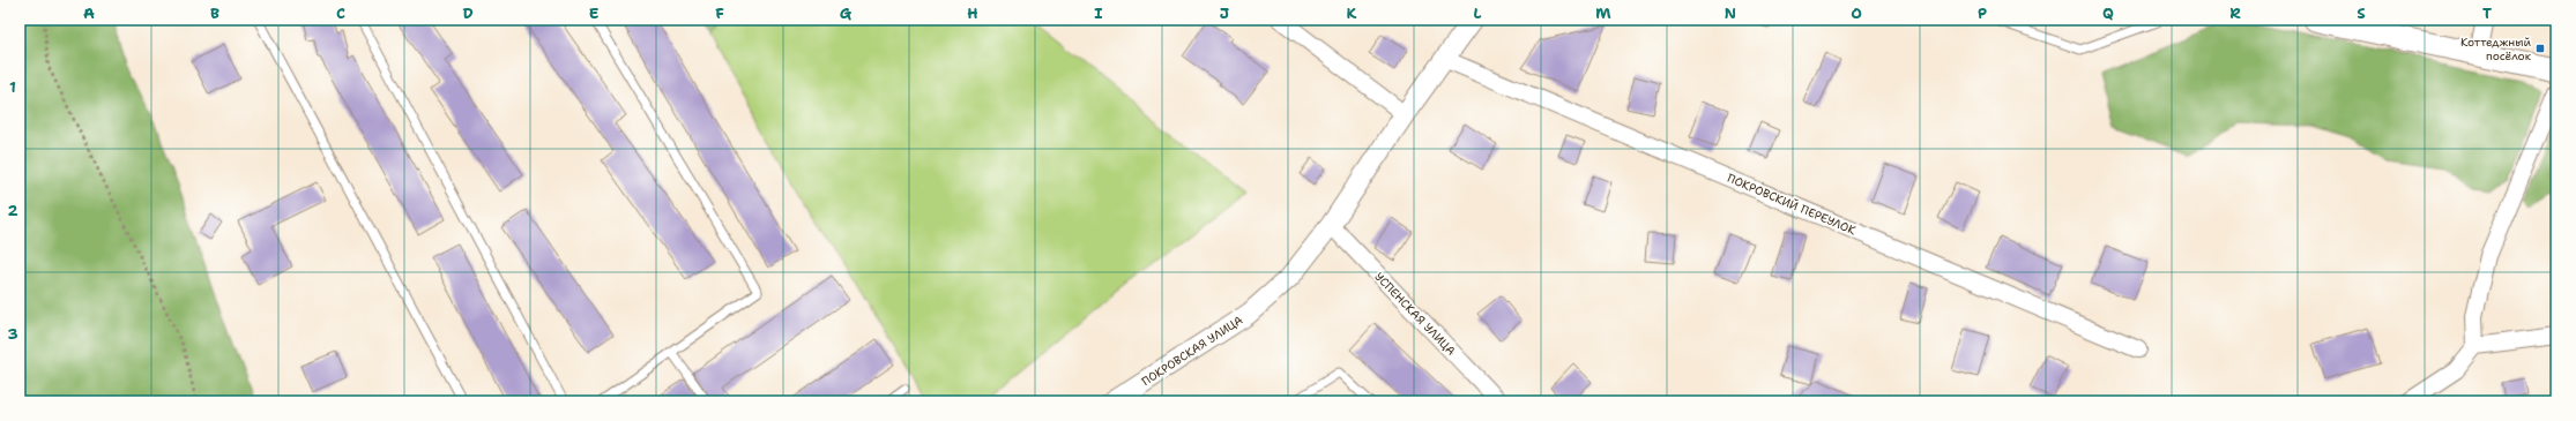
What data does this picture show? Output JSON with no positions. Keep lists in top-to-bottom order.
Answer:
{
  "streets": {
    "street": ["ПОКРОВСКИЙ ПЕРЕУЛОК", "УСПЕНСКАЯ УЛИЦА", "ПОКРОВСКАЯ УЛИЦА"]
  },
  "crossings": [
    ["ПОКРОВСКИЙ ПЕРЕУЛОК", "ПОКРОВСКАЯ УЛИЦА"],
    ["УСПЕНСКАЯ УЛИЦА", "ПОКРОВСКАЯ УЛИЦА"]
  ],
  "places": {
    "transit": ["Коттеджный посёлок"]
  },
  "grid": {
    "columns": [
      "A",
      "B",
      "C",
      "D",
      "E",
      "F",
      "G",
      "H",
      "I",
      "J",
      "K",
      "L",
      "M",
      "N",
      "O",
      "P",
      "Q",
      "R",
      "S",
      "T"
    ],
    "rows": ["1", "2", "3"]
  }
}
